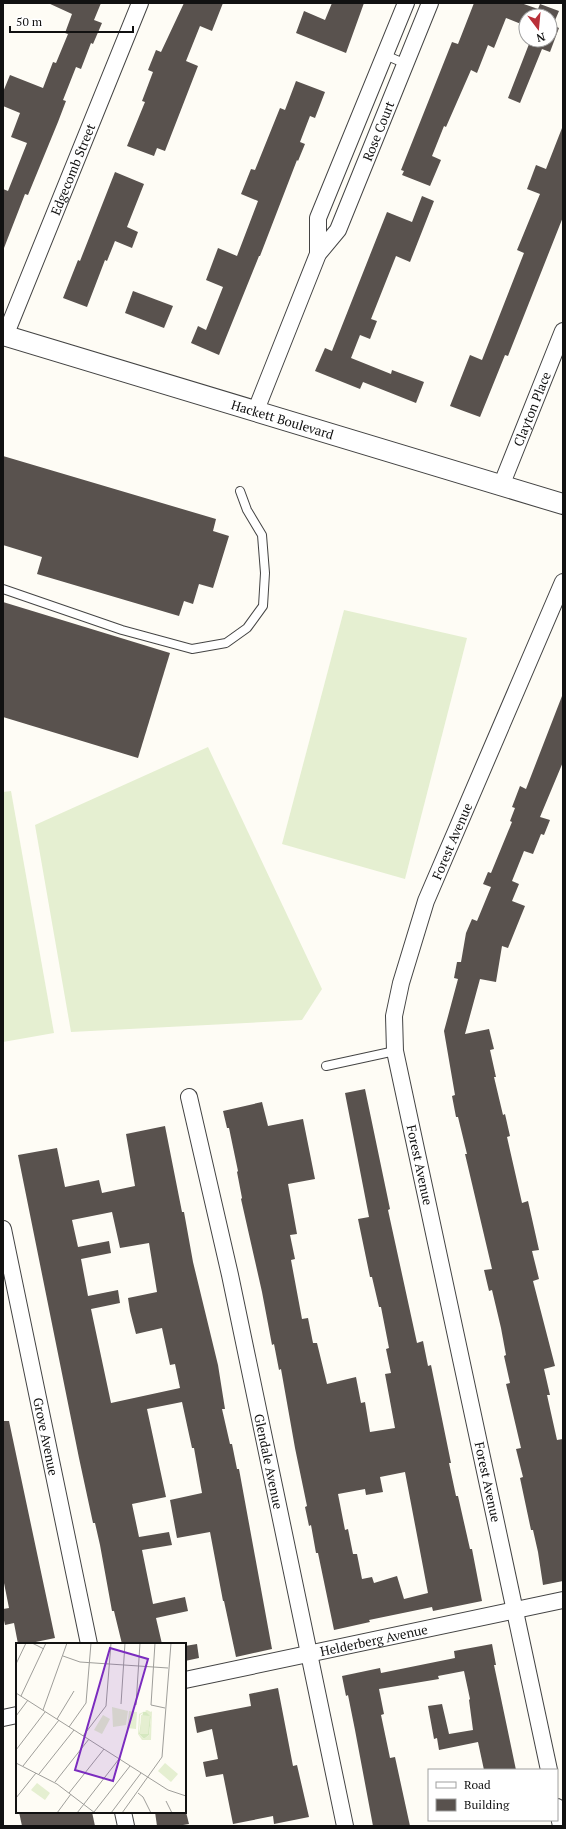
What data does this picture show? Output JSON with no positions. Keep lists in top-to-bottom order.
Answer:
{
  "streets": {
    "street": [
      "Rose Court",
      "Edgecomb Street",
      "Clayton Place",
      "Hackett Boulevard",
      "Forest Avenue",
      "Grove Avenue",
      "Glendale Avenue",
      "Helderberg Avenue"
    ]
  },
  "crossings": [
    ["Rose Court", "Hackett Boulevard"],
    ["Edgecomb Street", "Hackett Boulevard"],
    ["Clayton Place", "Hackett Boulevard"],
    ["Forest Avenue", "Helderberg Avenue"],
    ["Glendale Avenue", "Helderberg Avenue"]
  ],
  "legend": ["Road", "Building"],
  "scale_bar": "50 m",
  "north": "bottom"
}
